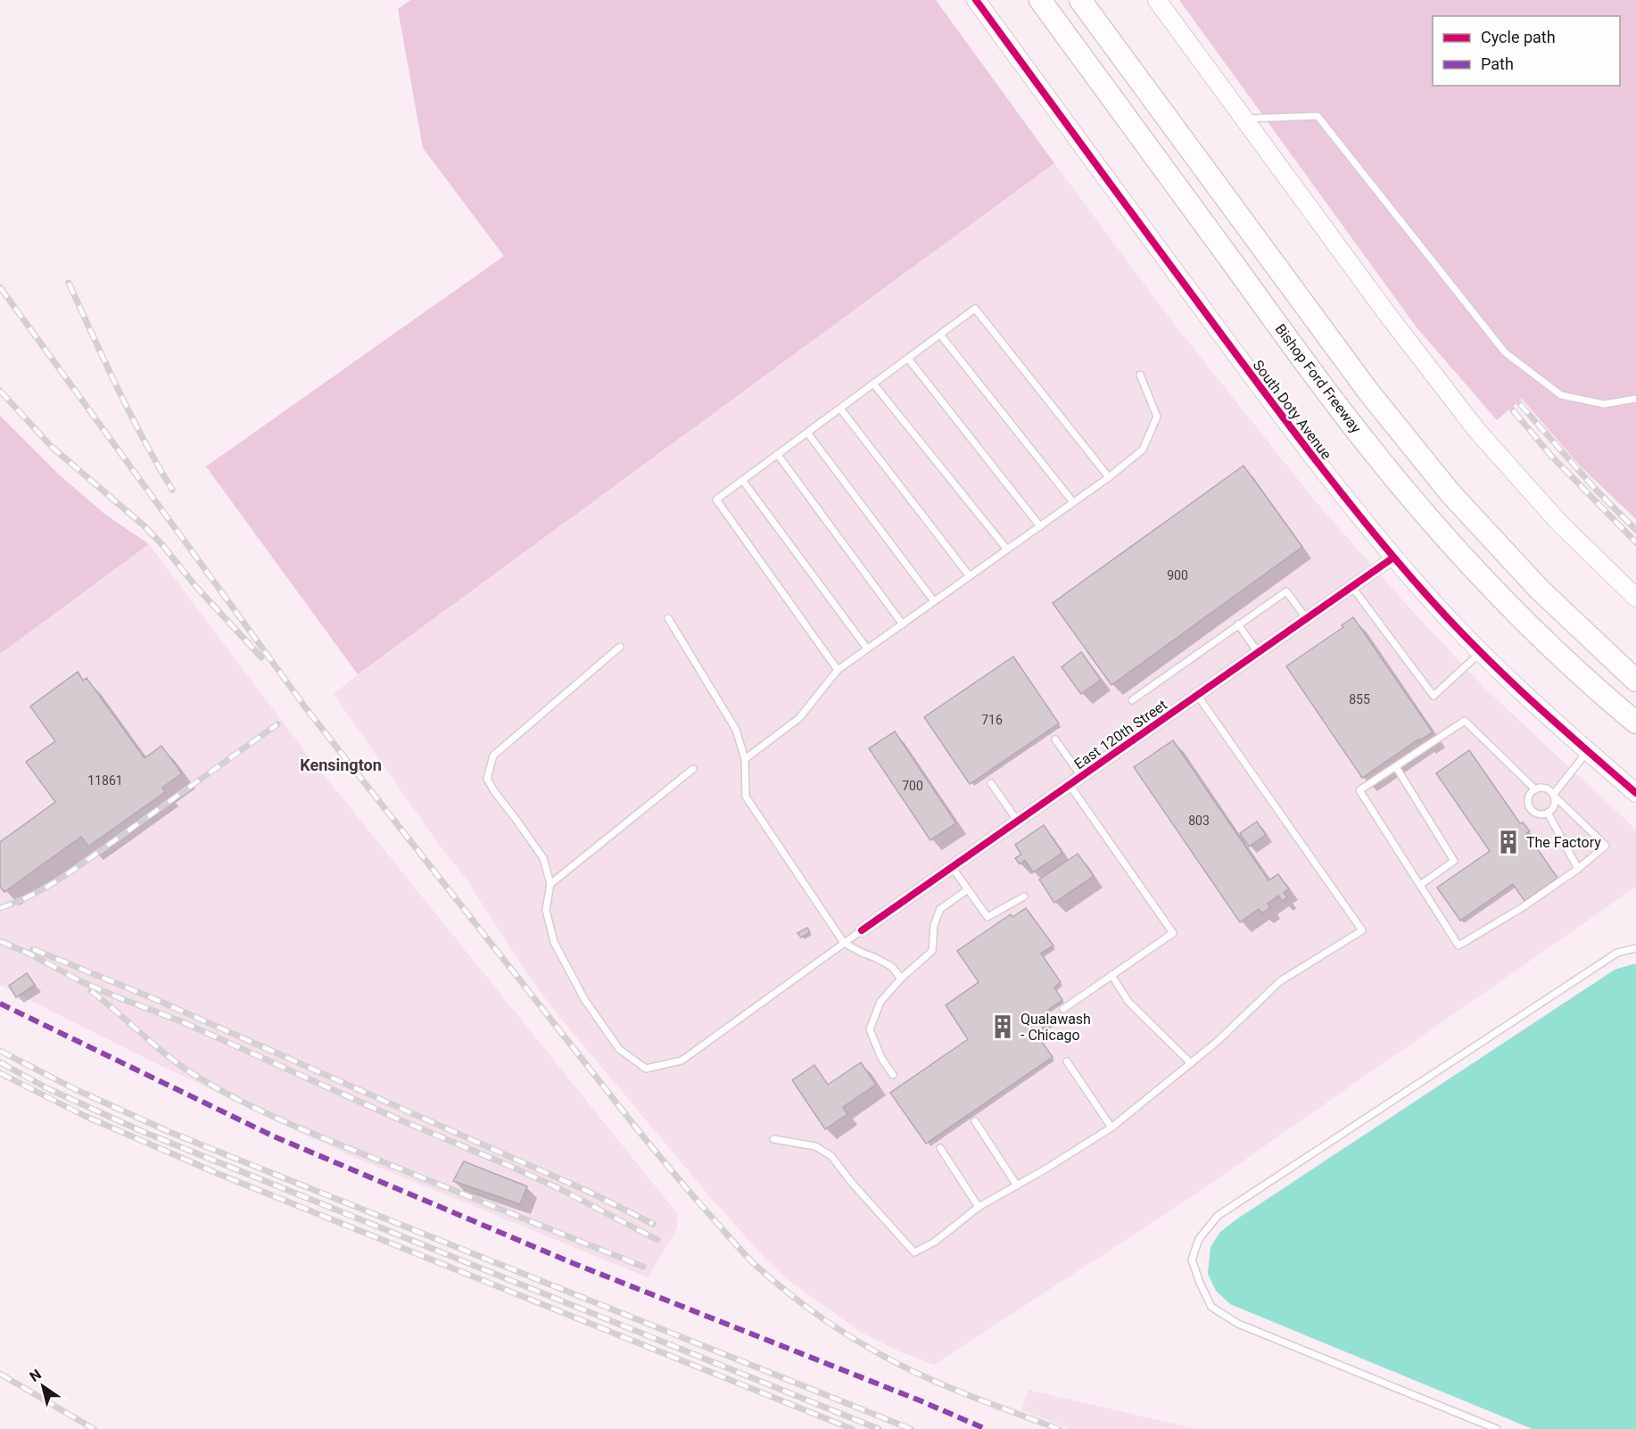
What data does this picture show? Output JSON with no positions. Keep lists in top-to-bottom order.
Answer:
{
  "streets": {
    "highway": ["Bishop Ford Freeway"],
    "street": ["South Doty Avenue", "East 120th Street"]
  },
  "crossings": [
    ["South Doty Avenue", "East 120th Street"]
  ],
  "districts": ["Kensington"],
  "places": {
    "building": ["The Factory", "Qualawash - Chicago"]
  },
  "house_numbers": [
    "900",
    "855",
    "716",
    "11861",
    "700",
    "803"
  ],
  "legend": ["Cycle path", "Path"],
  "north": "top left"
}
